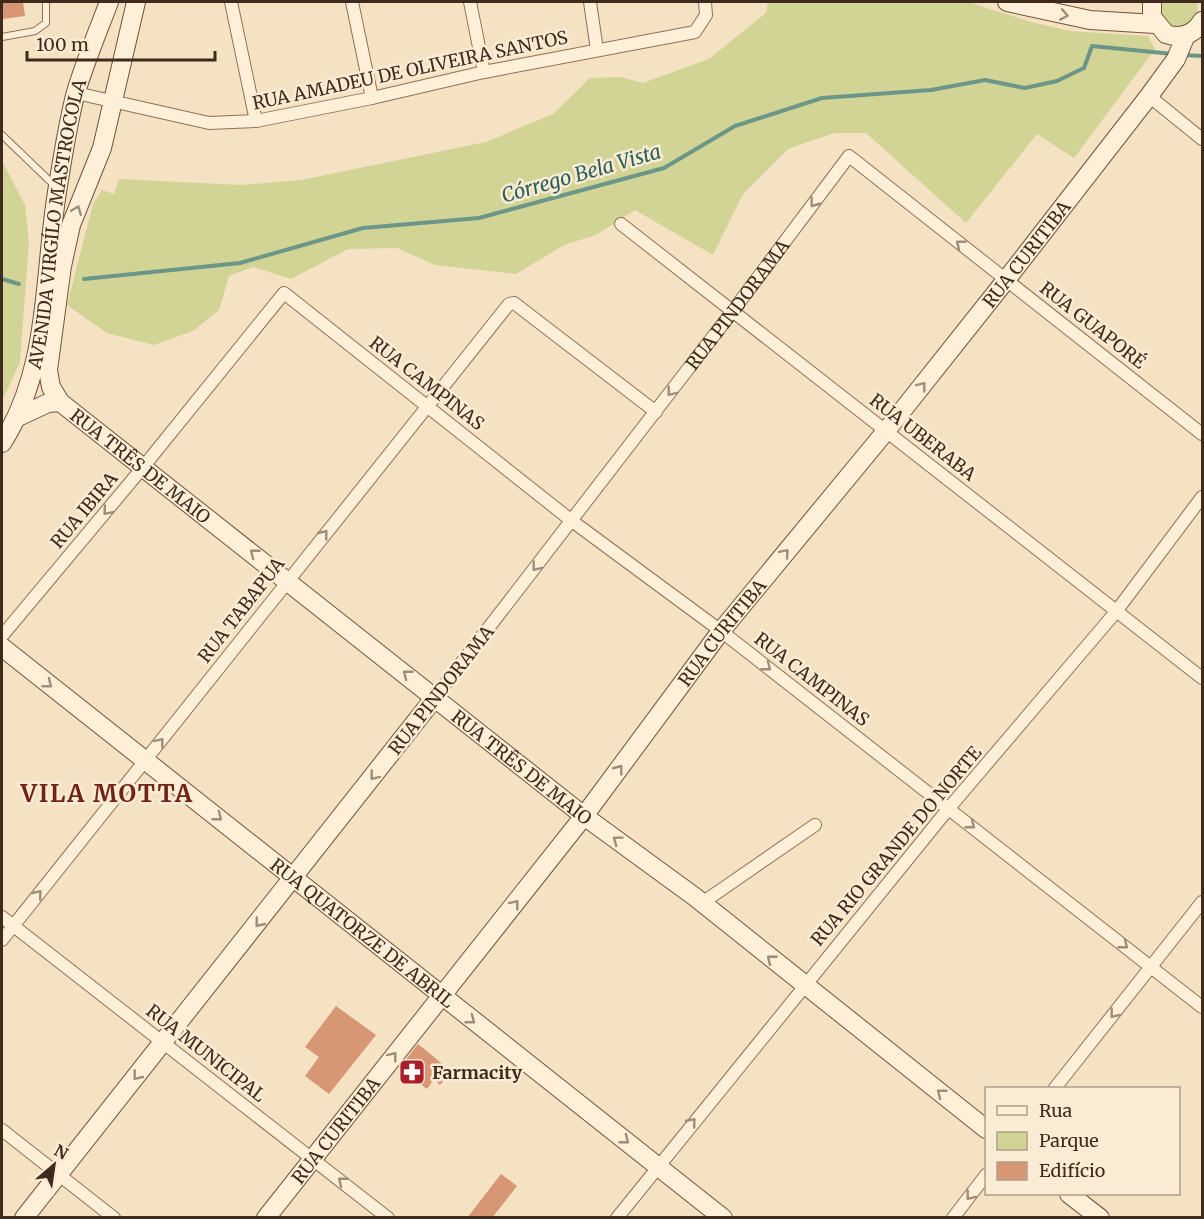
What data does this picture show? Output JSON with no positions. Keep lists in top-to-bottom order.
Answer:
{
  "streets": {
    "street": [
      "RUA AMADEU DE OLIVEIRA SANTOS",
      "AVENIDA VIRGÍLO MASTROCOLA",
      "RUA CURITIBA",
      "RUA PINDORAMA",
      "RUA GUAPORÉ",
      "RUA CAMPINAS",
      "RUA UBERABA",
      "RUA TRÊS DE MAIO",
      "RUA IBIRA",
      "RUA TABAPUA",
      "RUA RIO GRANDE DO NORTE",
      "RUA QUATORZE DE ABRIL",
      "RUA MUNICIPAL"
    ]
  },
  "crossings": [
    ["RUA AMADEU DE OLIVEIRA SANTOS", "AVENIDA VIRGÍLO MASTROCOLA"],
    ["AVENIDA VIRGÍLO MASTROCOLA", "RUA TRÊS DE MAIO"],
    ["RUA CURITIBA", "RUA GUAPORÉ"],
    ["RUA CURITIBA", "RUA CAMPINAS"],
    ["RUA CURITIBA", "RUA UBERABA"],
    ["RUA CURITIBA", "RUA TRÊS DE MAIO"],
    ["RUA CURITIBA", "RUA QUATORZE DE ABRIL"],
    ["RUA CURITIBA", "RUA MUNICIPAL"],
    ["RUA PINDORAMA", "RUA GUAPORÉ"],
    ["RUA PINDORAMA", "RUA CAMPINAS"],
    ["RUA PINDORAMA", "RUA UBERABA"],
    ["RUA PINDORAMA", "RUA TRÊS DE MAIO"],
    ["RUA PINDORAMA", "RUA TABAPUA"],
    ["RUA PINDORAMA", "RUA QUATORZE DE ABRIL"],
    ["RUA PINDORAMA", "RUA MUNICIPAL"],
    ["RUA CAMPINAS", "RUA IBIRA"],
    ["RUA CAMPINAS", "RUA TABAPUA"],
    ["RUA CAMPINAS", "RUA RIO GRANDE DO NORTE"],
    ["RUA UBERABA", "RUA RIO GRANDE DO NORTE"],
    ["RUA TRÊS DE MAIO", "RUA IBIRA"],
    ["RUA TRÊS DE MAIO", "RUA TABAPUA"],
    ["RUA TRÊS DE MAIO", "RUA RIO GRANDE DO NORTE"],
    ["RUA TABAPUA", "RUA QUATORZE DE ABRIL"],
    ["RUA TABAPUA", "RUA MUNICIPAL"],
    ["RUA RIO GRANDE DO NORTE", "RUA QUATORZE DE ABRIL"]
  ],
  "one_way": [
    "RUA CURITIBA",
    "RUA PINDORAMA",
    "RUA GUAPORÉ",
    "RUA CAMPINAS",
    "RUA TRÊS DE MAIO",
    "RUA IBIRA",
    "RUA TABAPUA",
    "RUA QUATORZE DE ABRIL"
  ],
  "districts": ["VILA MOTTA"],
  "water": ["Córrego Bela Vista"],
  "places": {
    "pharmacy": ["Farmacity"]
  },
  "legend": ["Rua", "Parque", "Edifício"],
  "scale_bar": "100 m",
  "north": "top right"
}
